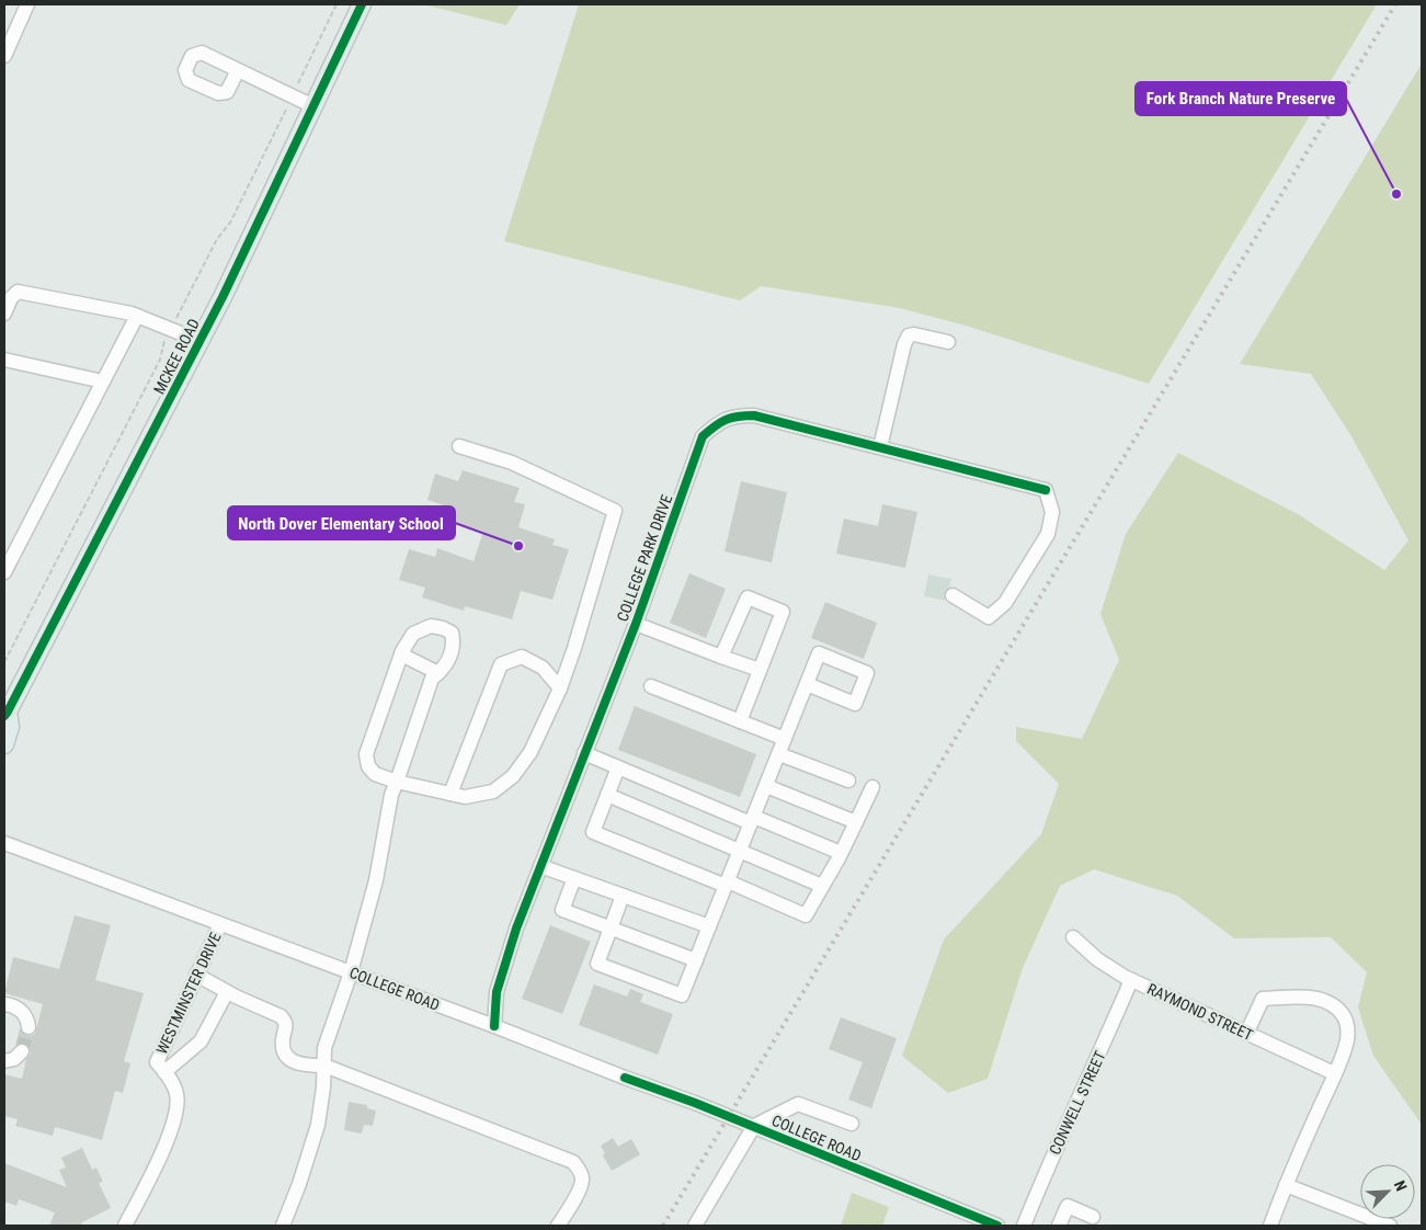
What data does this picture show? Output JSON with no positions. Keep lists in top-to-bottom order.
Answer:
{
  "streets": {
    "main road": ["MCKEE ROAD"],
    "street": [
      "COLLEGE PARK DRIVE",
      "COLLEGE ROAD",
      "WESTMINSTER DRIVE",
      "RAYMOND STREET",
      "CONWELL STREET"
    ]
  },
  "crossings": [
    ["COLLEGE PARK DRIVE", "COLLEGE ROAD"],
    ["COLLEGE ROAD", "WESTMINSTER DRIVE"],
    ["RAYMOND STREET", "CONWELL STREET"]
  ],
  "places": ["Fork Branch Nature Preserve", "North Dover Elementary School"],
  "north": "top right"
}
